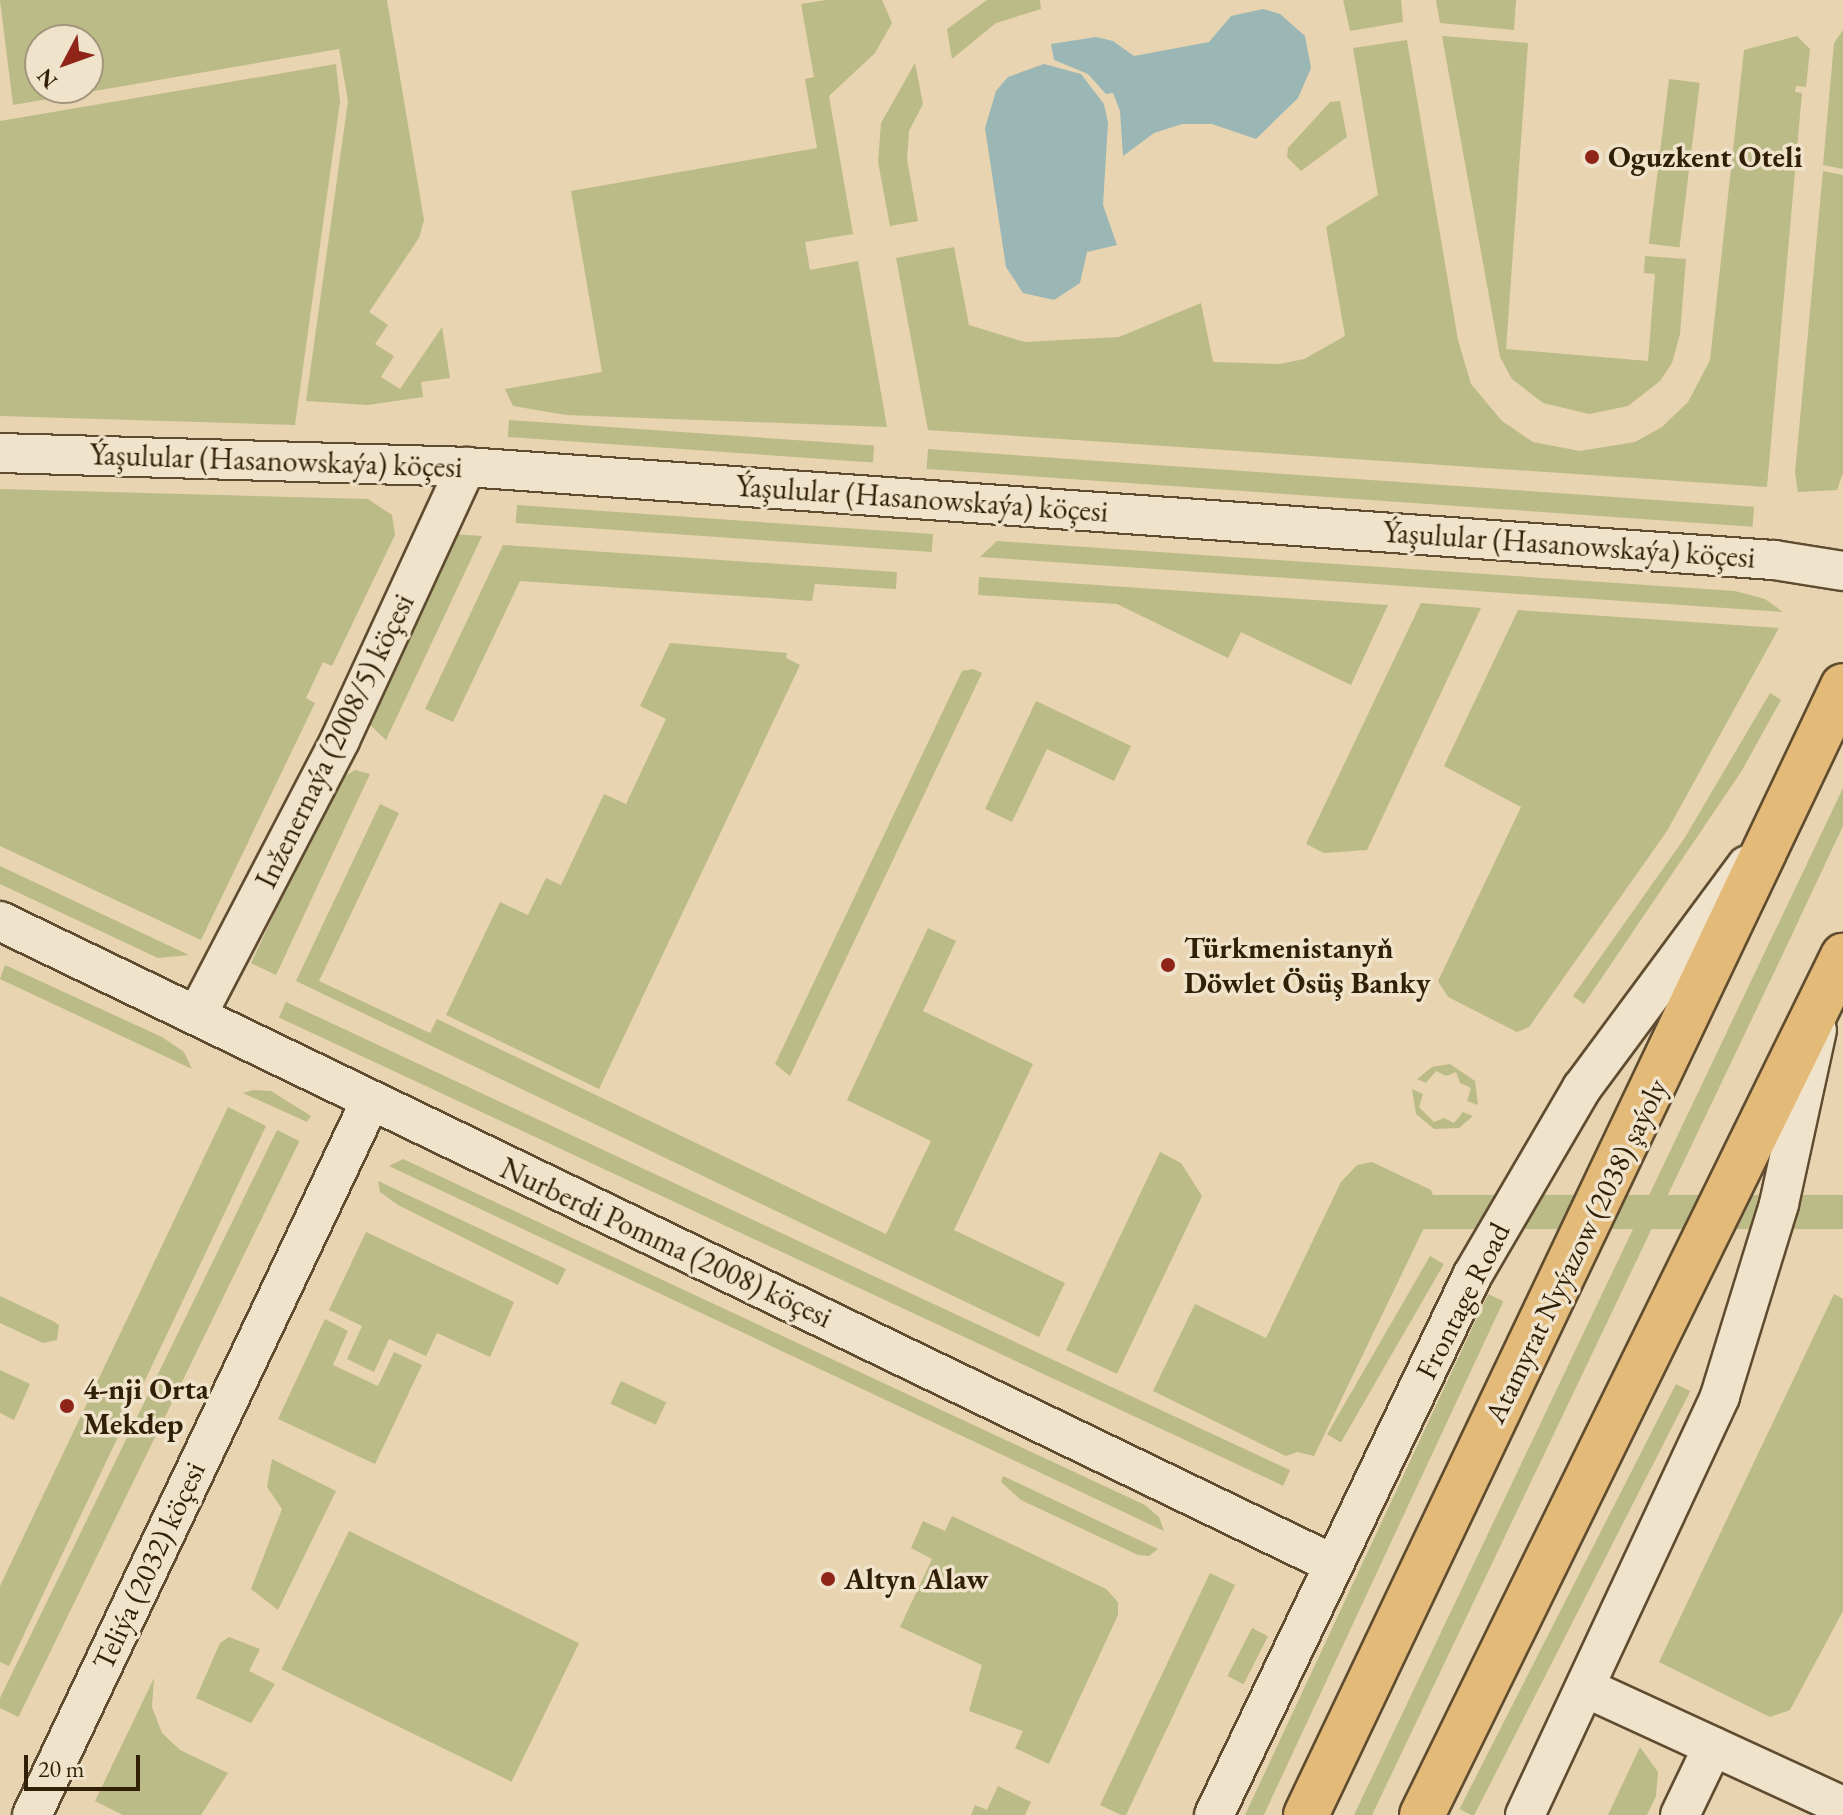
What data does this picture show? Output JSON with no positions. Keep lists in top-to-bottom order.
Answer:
{
  "streets": {
    "main road": ["Atamyrat Nyýazow (2038) şaýoly"],
    "street": [
      "Ýaşulular (Hasanowskaýa) köçesi",
      "Inženernaýa (2008/5) köçesi",
      "Nurberdi Pomma (2008) köçesi",
      "Frontage Road",
      "Teliýa (2032) köçesi"
    ]
  },
  "crossings": [
    ["Ýaşulular (Hasanowskaýa) köçesi", "Inženernaýa (2008/5) köçesi"],
    ["Inženernaýa (2008/5) köçesi", "Nurberdi Pomma (2008) köçesi"],
    ["Nurberdi Pomma (2008) köçesi", "Frontage Road"],
    ["Nurberdi Pomma (2008) köçesi", "Teliýa (2032) köçesi"],
    ["Atamyrat Nyýazow (2038) şaýoly", "Frontage Road"]
  ],
  "places": [
    "Oguzkent Oteli",
    "Türkmenistanyň Döwlet Ösüş Banky",
    "4-nji Orta Mekdep",
    "Altyn Alaw"
  ],
  "scale_bar": "20 m",
  "north": "bottom left"
}
